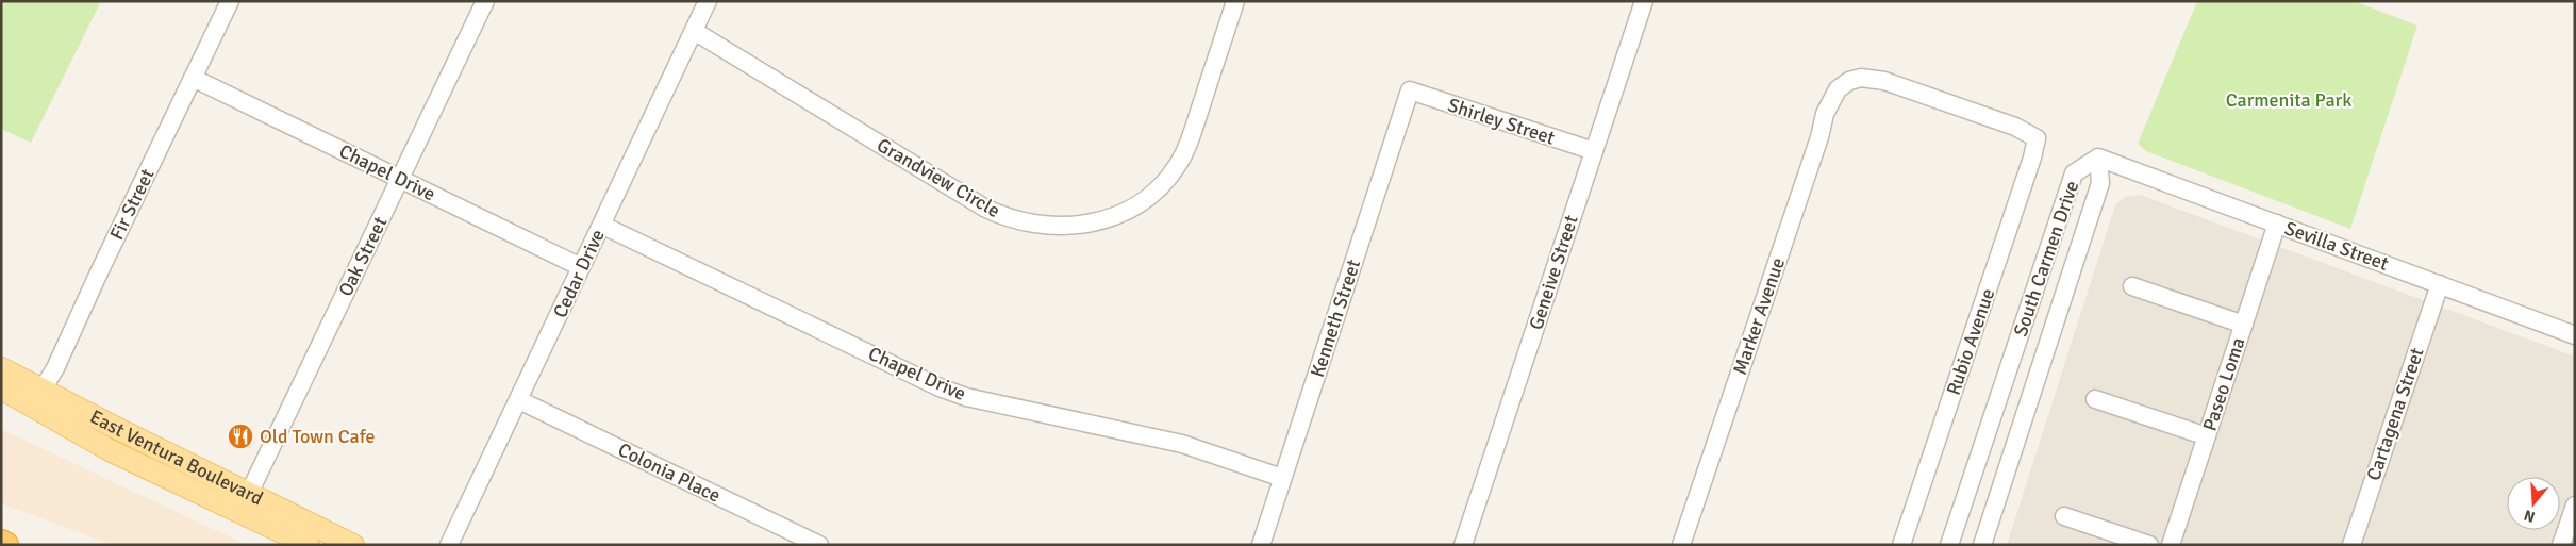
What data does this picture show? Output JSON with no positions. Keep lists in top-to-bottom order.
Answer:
{
  "streets": {
    "main road": ["East Ventura Boulevard"],
    "street": [
      "Shirley Street",
      "Chapel Drive",
      "Grandview Circle",
      "Fir Street",
      "Sevilla Street",
      "Oak Street",
      "South Carmen Drive",
      "Geneive Street",
      "Cedar Drive",
      "Marker Avenue",
      "Kenneth Street",
      "Rubio Avenue",
      "Paseo Loma",
      "Cartagena Street",
      "Colonia Place"
    ]
  },
  "crossings": [
    ["Shirley Street", "Geneive Street"],
    ["Shirley Street", "Kenneth Street"],
    ["Chapel Drive", "Fir Street"],
    ["Chapel Drive", "Oak Street"],
    ["Chapel Drive", "Cedar Drive"],
    ["Chapel Drive", "Kenneth Street"],
    ["Grandview Circle", "Cedar Drive"],
    ["Fir Street", "East Ventura Boulevard"],
    ["Sevilla Street", "South Carmen Drive"],
    ["Sevilla Street", "Paseo Loma"],
    ["Sevilla Street", "Cartagena Street"],
    ["Oak Street", "East Ventura Boulevard"],
    ["Cedar Drive", "Colonia Place"],
    ["Marker Avenue", "Rubio Avenue"]
  ],
  "parks": ["Carmenita Park"],
  "places": {
    "restaurant": ["Old Town Cafe"]
  },
  "north": "bottom"
}
